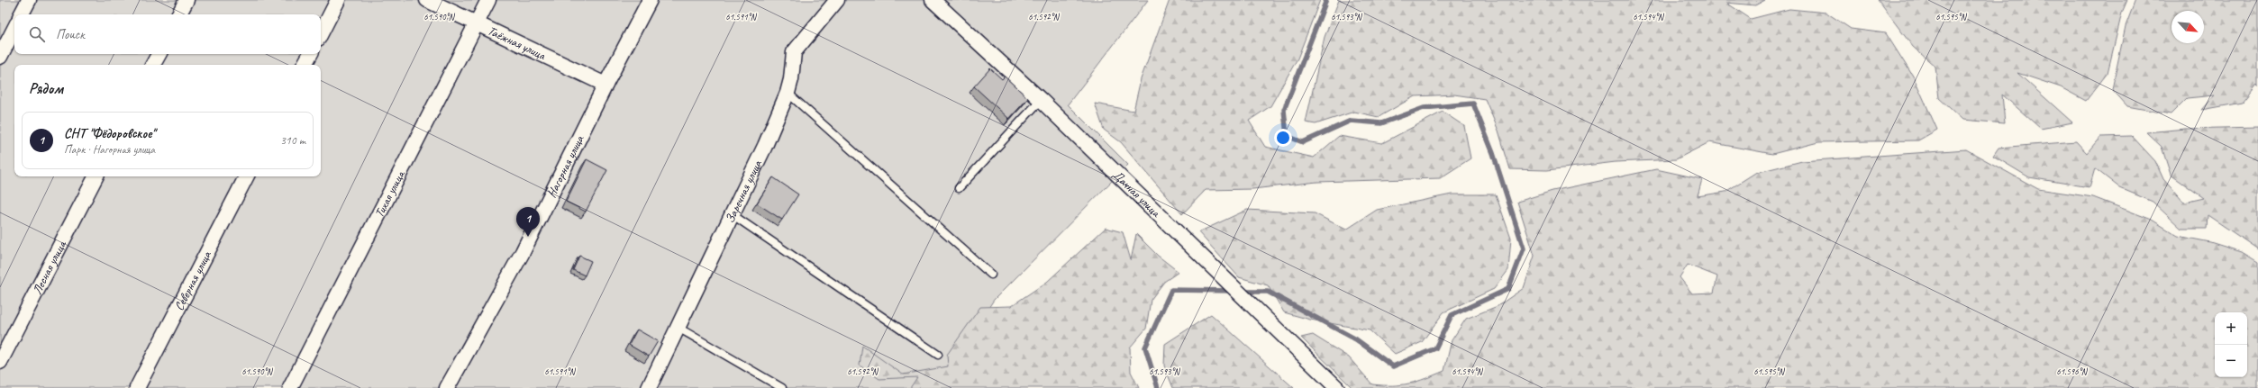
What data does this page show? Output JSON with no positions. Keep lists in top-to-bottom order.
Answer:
{
  "streets": {
    "street": [
      "Таёжная улица",
      "Нагорная улица",
      "Заречная улица",
      "Дачная улица",
      "Тихая улица",
      "Лесная улица",
      "Северная улица"
    ]
  },
  "crossings": [
    ["Таёжная улица", "Нагорная улица"],
    ["Таёжная улица", "Тихая улица"]
  ],
  "north": "bottom right",
  "page": {
    "search": "Поиск",
    "heading": "Рядом",
    "list": [
      {
        "mark": "1",
        "name": "СНТ \"Фёдоровское\"",
        "note": "Парк · Нагорная улица",
        "value": "310 m"
      }
    ],
    "pins": "1",
    "map_buttons": ["+", "−"]
  },
  "coordinates": [
    "61.590°N",
    "61.591°N",
    "61.592°N",
    "61.593°N",
    "61.594°N",
    "61.595°N",
    "61.596°N"
  ]
}
